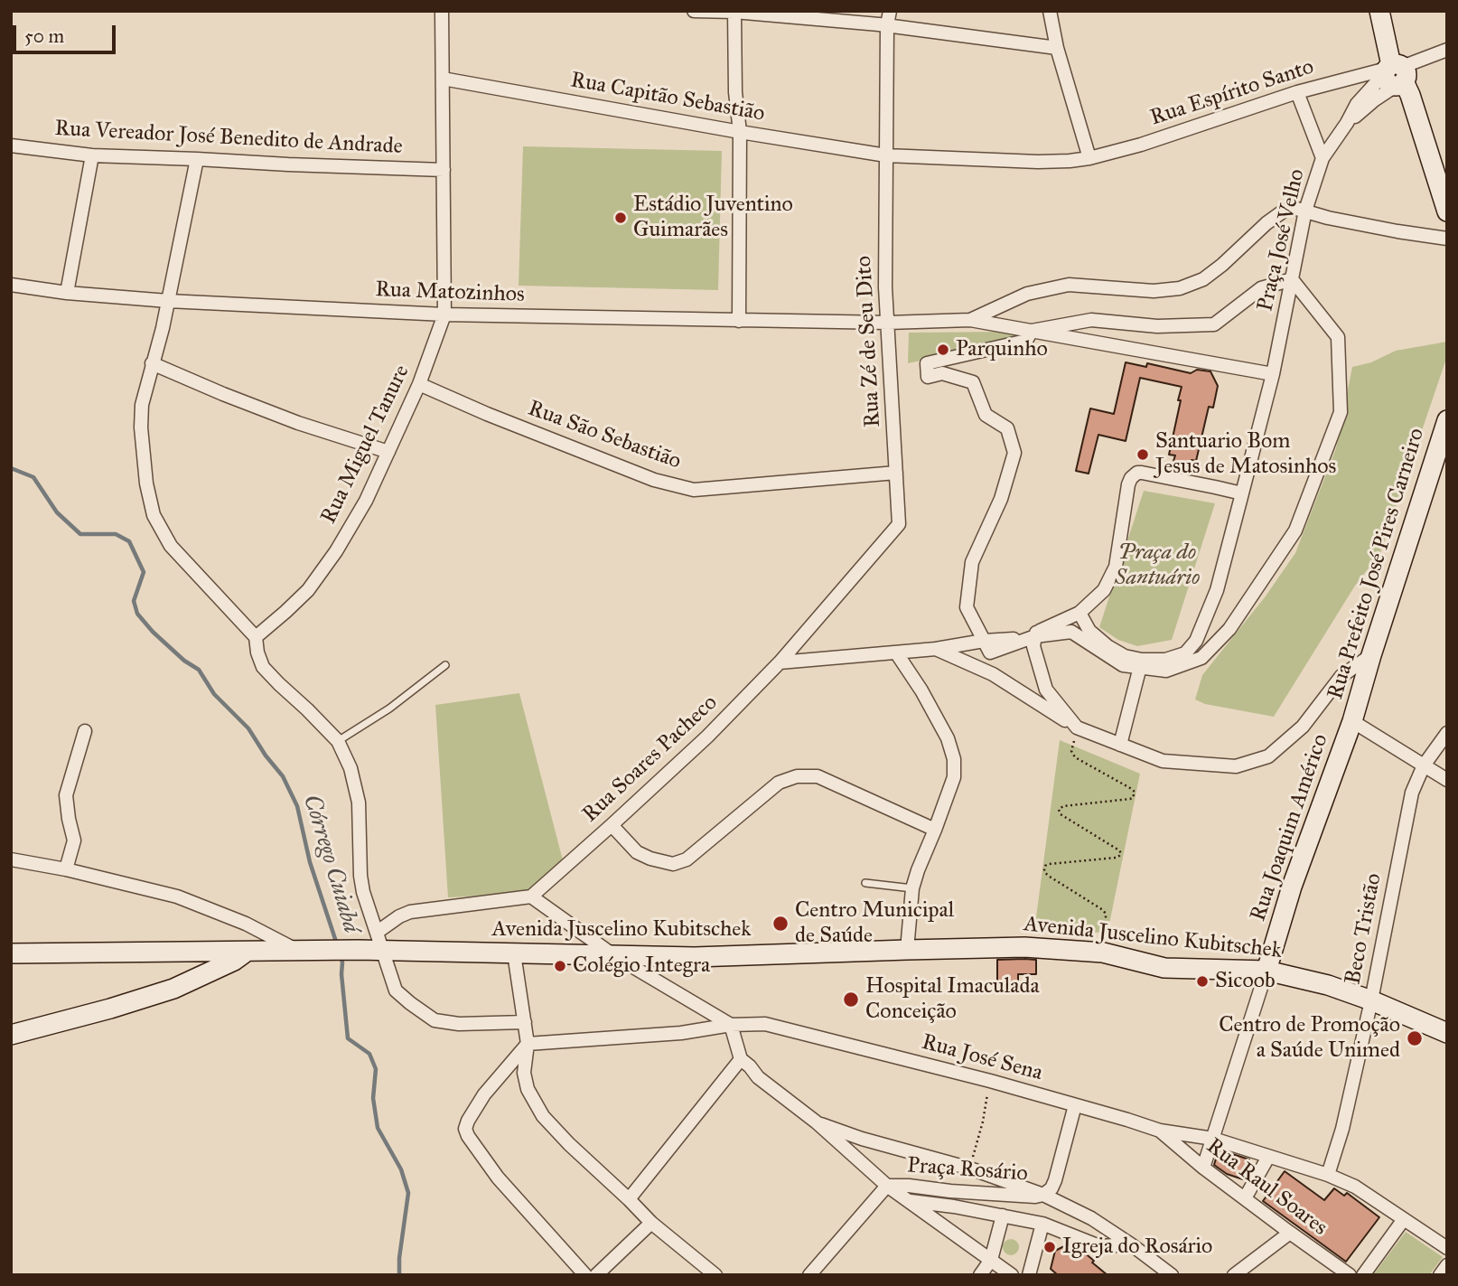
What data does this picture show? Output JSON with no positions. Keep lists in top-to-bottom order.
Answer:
{
  "streets": {
    "main road": ["Rua Prefeito José Pires Carneiro", "Rua Joaquim Américo", "Avenida Juscelino Kubitschek"],
    "street": [
      "Rua Espírito Santo",
      "Rua Capitão Sebastião",
      "Rua Vereador José Benedito de Andrade",
      "Praça José Velho",
      "Rua Matozinhos",
      "Rua Zé de Seu Dito",
      "Rua São Sebastião",
      "Rua Miguel Tanure",
      "Rua Soares Pacheco",
      "Beco Tristão",
      "Rua José Sena",
      "Praça Rosário",
      "Rua Raul Soares"
    ]
  },
  "crossings": [
    ["Rua Espírito Santo", "Rua Capitão Sebastião"],
    ["Rua Espírito Santo", "Praça José Velho"],
    ["Rua Espírito Santo", "Rua Zé de Seu Dito"],
    ["Rua Capitão Sebastião", "Rua Zé de Seu Dito"],
    ["Rua Matozinhos", "Rua Zé de Seu Dito"],
    ["Rua Matozinhos", "Rua Miguel Tanure"],
    ["Rua Zé de Seu Dito", "Rua São Sebastião"],
    ["Rua Zé de Seu Dito", "Rua Soares Pacheco"],
    ["Rua São Sebastião", "Rua Miguel Tanure"],
    ["Rua Prefeito José Pires Carneiro", "Rua Joaquim Américo"],
    ["Rua Joaquim Américo", "Avenida Juscelino Kubitschek"],
    ["Rua Joaquim Américo", "Rua Raul Soares"],
    ["Beco Tristão", "Avenida Juscelino Kubitschek"],
    ["Rua José Sena", "Rua Raul Soares"]
  ],
  "water": ["Córrego Cuiabá"],
  "parks": ["Praça do Santuário"],
  "places": [
    "Estádio Juventino Guimarães",
    "Parquinho",
    "Santuario Bom Jesus de Matosinhos",
    "Centro Municipal de Saúde",
    "Colégio Integra",
    "Sicoob",
    "Hospital Imaculada Conceição",
    "Centro de Promoção a Saúde Unimed",
    "Igreja do Rosário"
  ],
  "scale_bar": "50 m"
}
